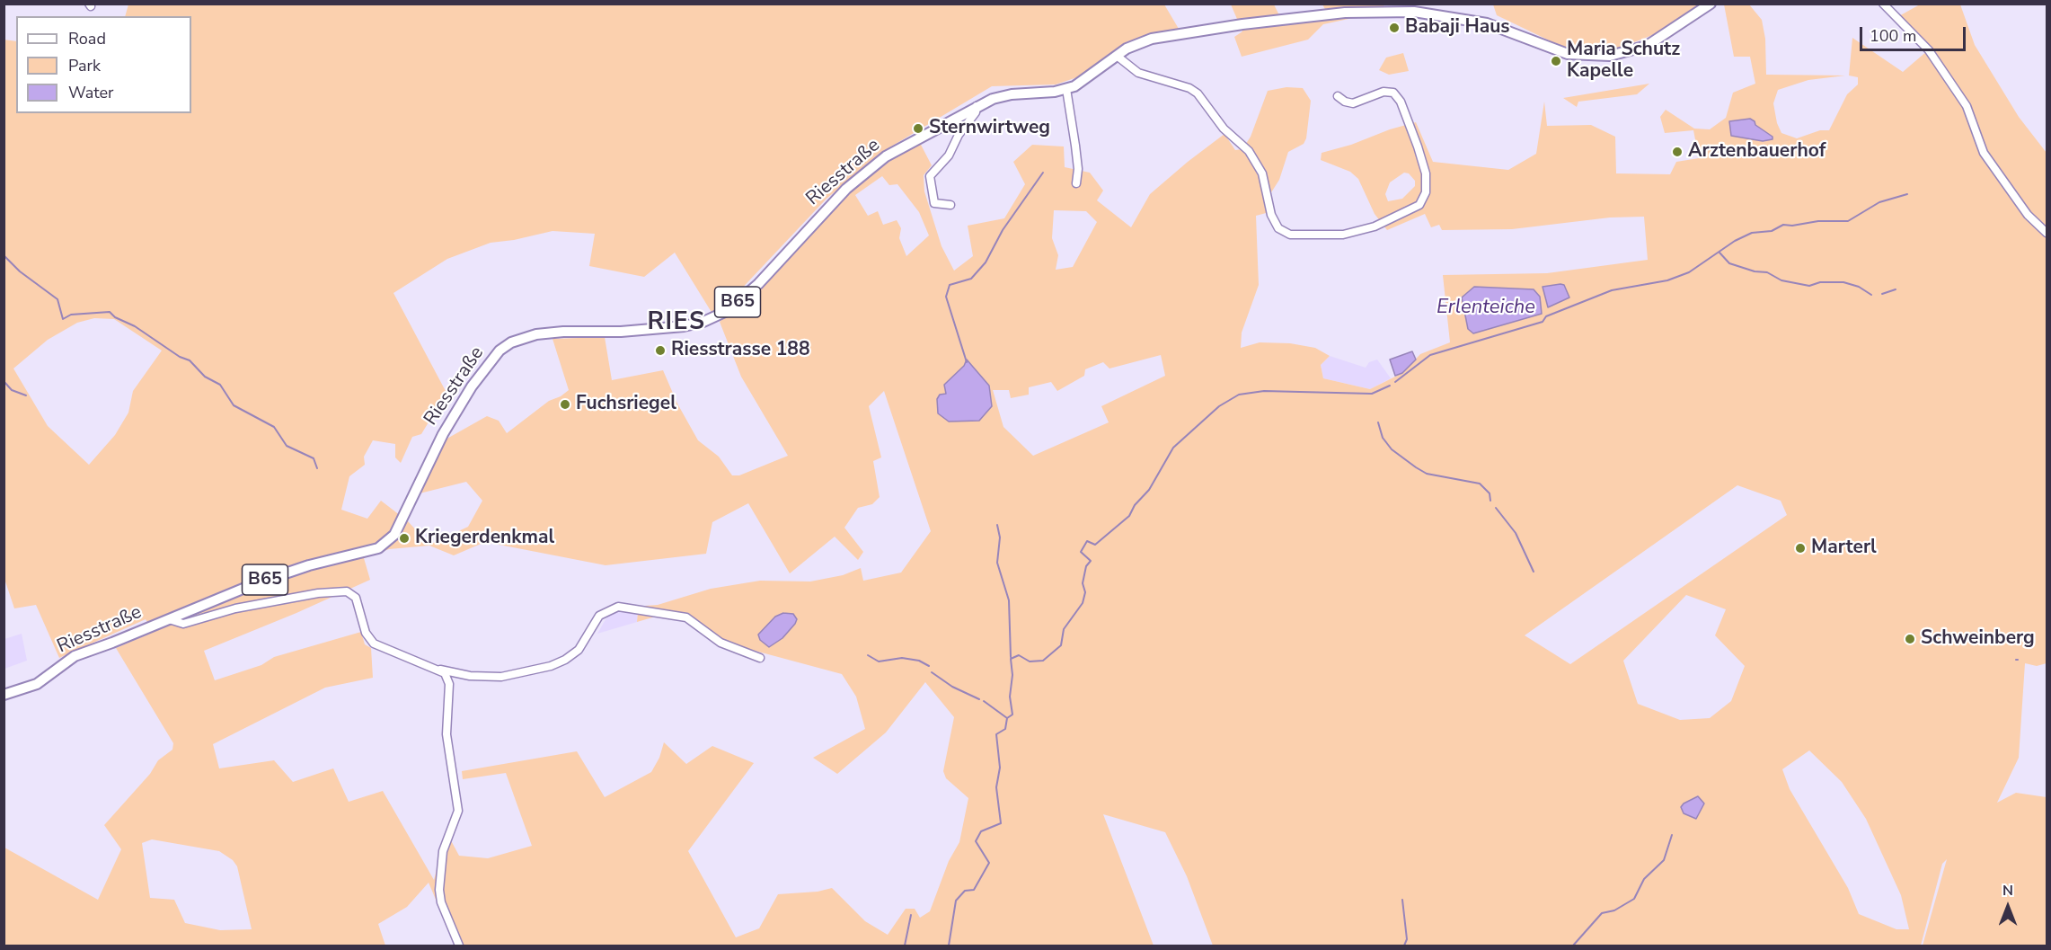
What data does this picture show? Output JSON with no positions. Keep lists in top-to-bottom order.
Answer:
{
  "streets": {
    "main road": ["Riesstraße", "B65"]
  },
  "districts": ["RIES"],
  "water": ["Erlenteiche"],
  "places": [
    "Babaji Haus",
    "Maria Schutz Kapelle",
    "Sternwirtweg",
    "Arztenbauerhof",
    "Riesstrasse 188",
    "Fuchsriegel",
    "Kriegerdenkmal",
    "Marterl",
    "Schweinberg"
  ],
  "legend": ["Road", "Park", "Water"],
  "scale_bar": "100 m",
  "north": "top"
}
